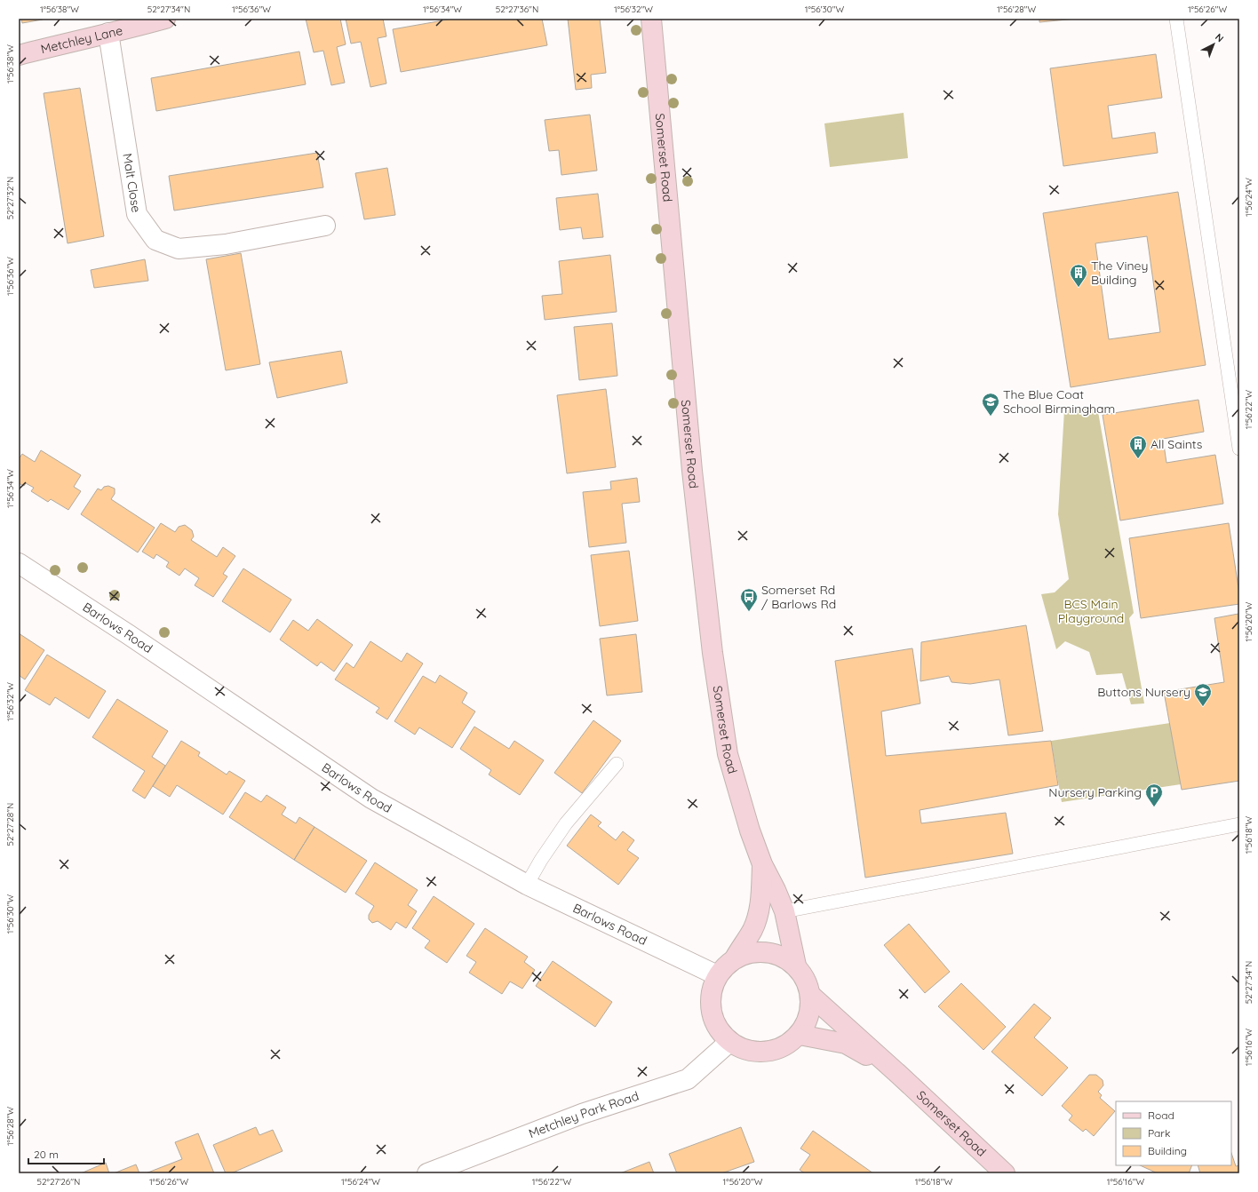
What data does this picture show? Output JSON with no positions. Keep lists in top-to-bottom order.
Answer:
{
  "streets": {
    "street": [
      "Metchley Lane",
      "Somerset Road",
      "Malt Close",
      "Barlows Road",
      "Metchley Park Road"
    ]
  },
  "crossings": [
    ["Metchley Lane", "Malt Close"],
    ["Somerset Road", "Barlows Road"],
    ["Somerset Road", "Metchley Park Road"],
    ["Barlows Road", "Metchley Park Road"]
  ],
  "parks": ["BCS Main Playground"],
  "places": {
    "building": ["The Viney Building", "All Saints"],
    "school or university": ["The Blue Coat School Birmingham", "Buttons Nursery"],
    "bus stop": ["Somerset Rd / Barlows Rd"],
    "parking": ["Nursery Parking"]
  },
  "legend": ["Road", "Park", "Building"],
  "scale_bar": "20 m",
  "north": "top right",
  "coordinates": [
    "1°56'38\"W",
    "52°27'34\"N",
    "1°56'36\"W",
    "1°56'34\"W",
    "52°27'36\"N",
    "1°56'32\"W",
    "1°56'30\"W",
    "1°56'28\"W",
    "1°56'26\"W",
    "1°56'24\"W",
    "52°27'32\"N",
    "1°56'22\"W",
    "1°56'20\"W",
    "52°27'28\"N",
    "1°56'18\"W",
    "1°56'16\"W",
    "52°27'26\"N"
  ]
}
